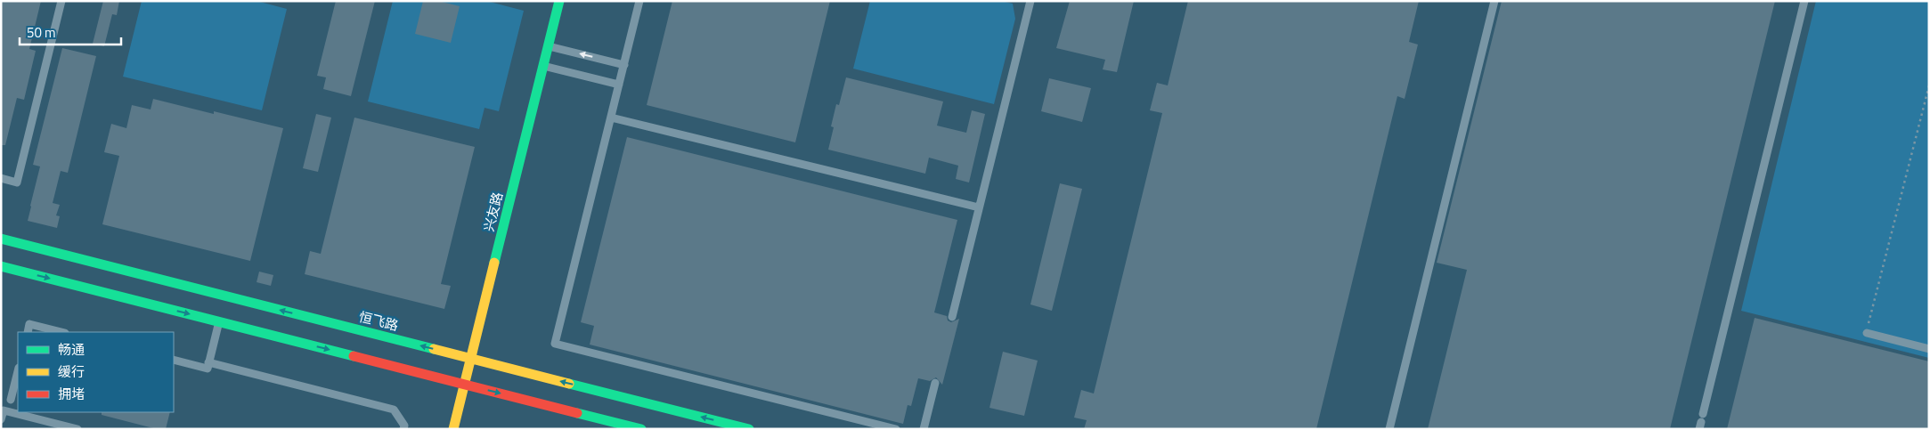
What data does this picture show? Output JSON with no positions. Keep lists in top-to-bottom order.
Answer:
{
  "streets": {
    "main road": ["兴友路", "恒飞路"]
  },
  "crossings": [
    ["兴友路", "恒飞路"]
  ],
  "legend": ["畅通", "缓行", "拥堵"],
  "scale_bar": "50 m"
}
